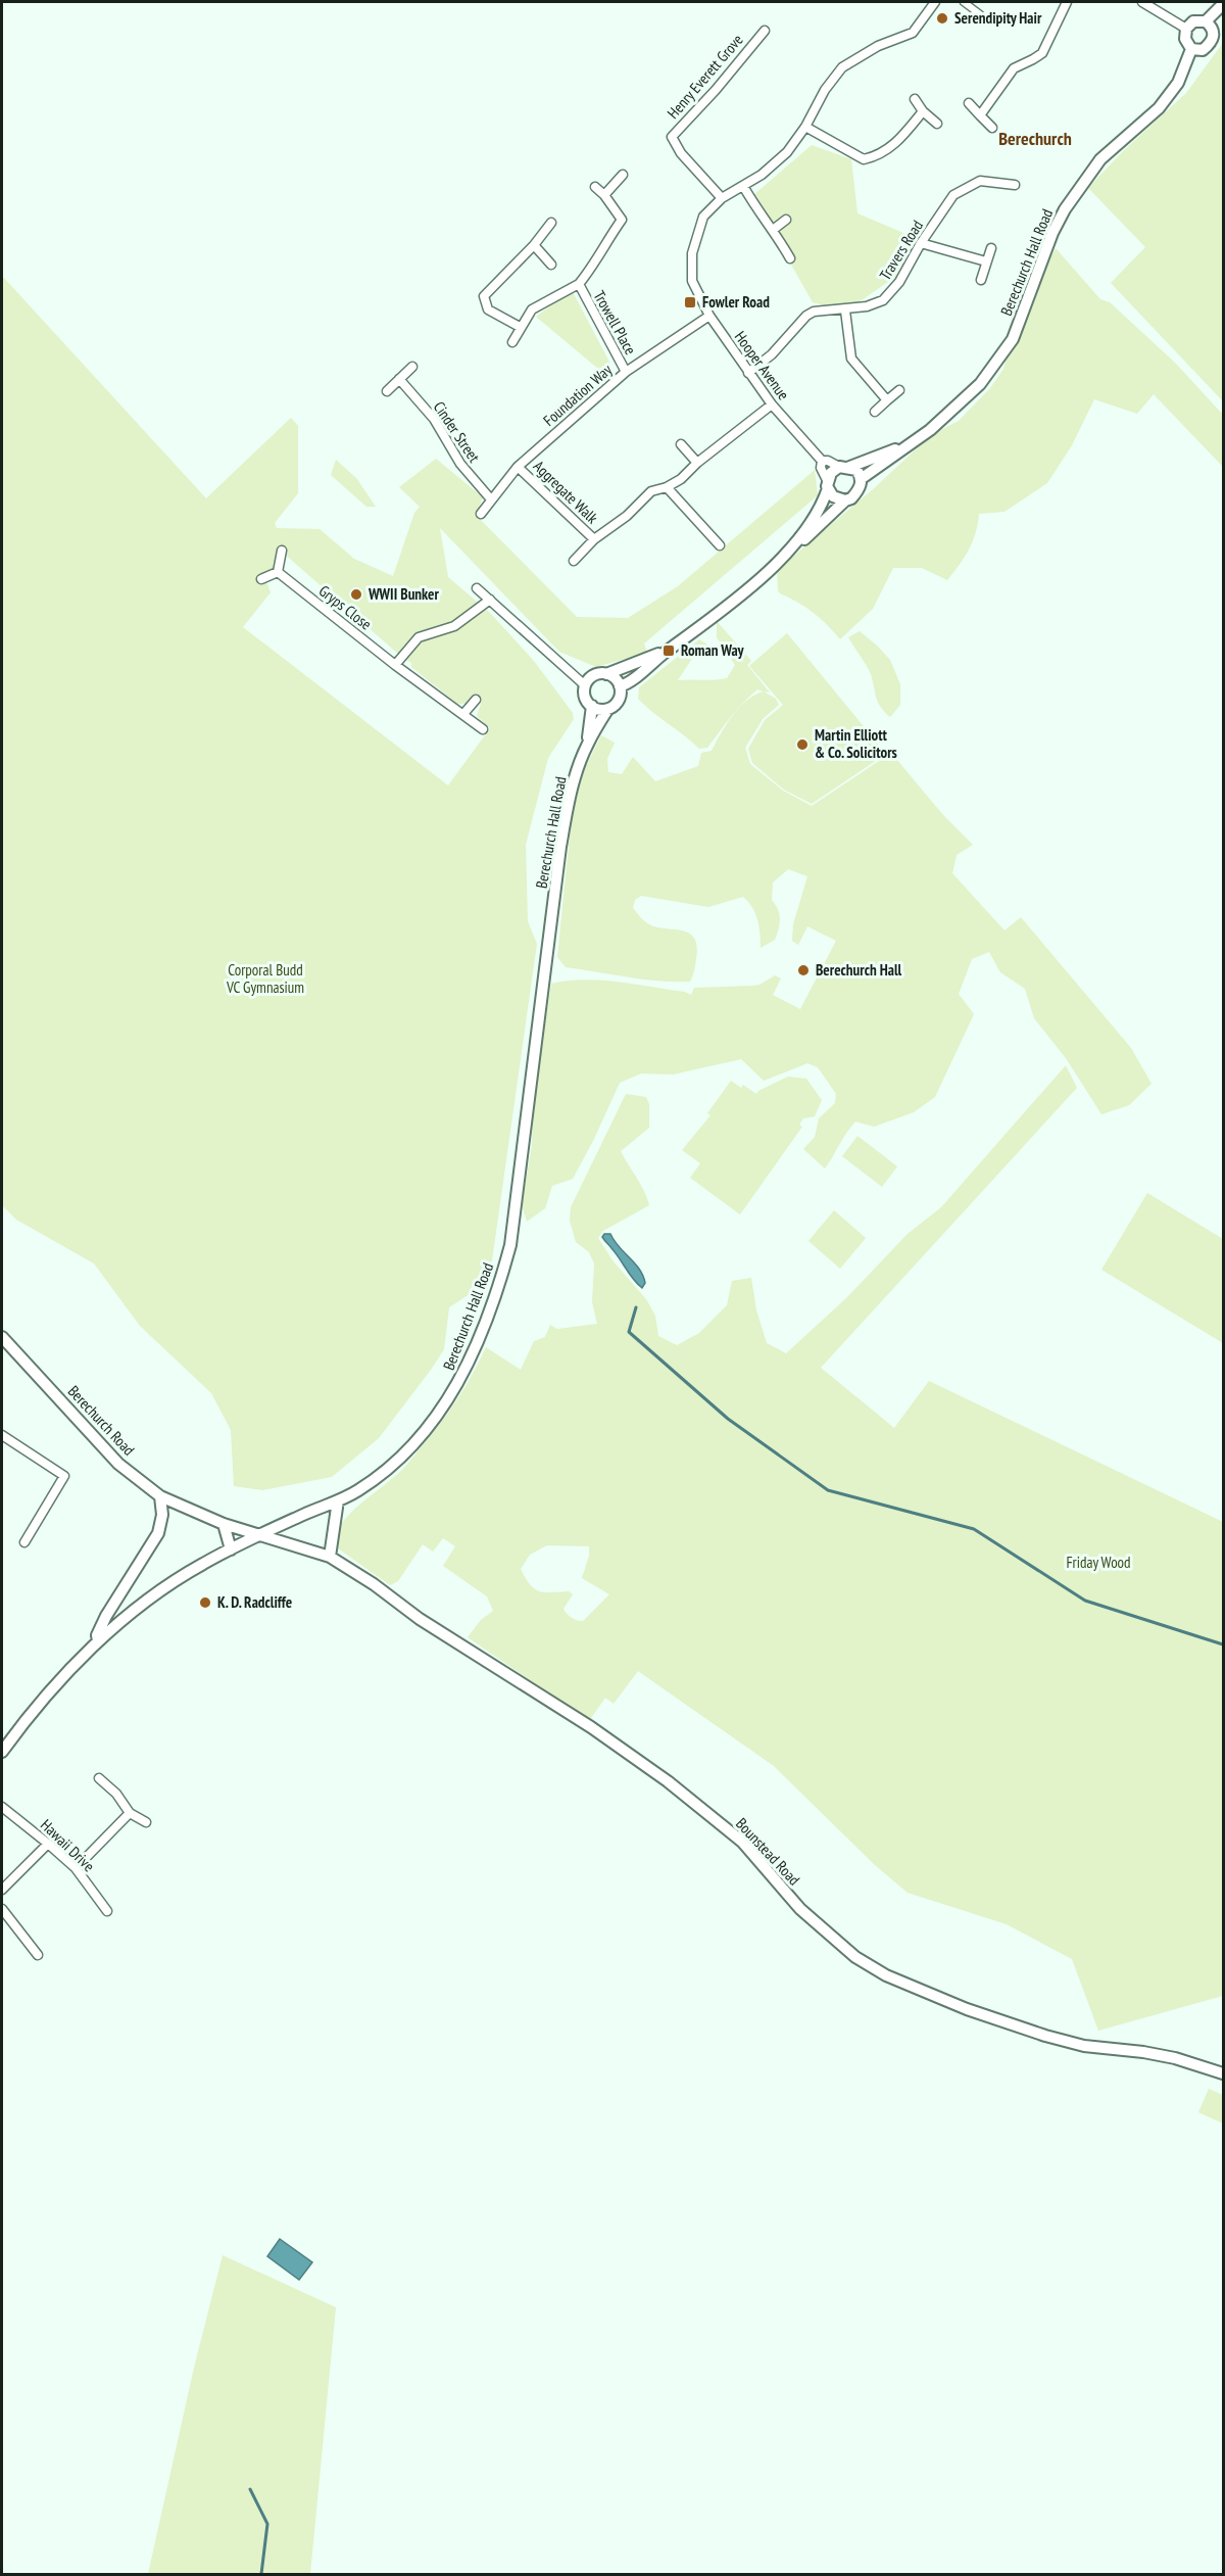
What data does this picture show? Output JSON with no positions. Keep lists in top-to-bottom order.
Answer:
{
  "streets": {
    "street": [
      "Henry Everett Grove",
      "Travers Road",
      "Berechurch Hall Road",
      "Trowell Place",
      "Hooper Avenue",
      "Foundation Way",
      "Cinder Street",
      "Aggregate Walk",
      "Gryps Close",
      "Berechurch Road",
      "Hawaii Drive",
      "Bounstead Road"
    ]
  },
  "crossings": [
    ["Henry Everett Grove", "Hooper Avenue"],
    ["Travers Road", "Hooper Avenue"],
    ["Berechurch Hall Road", "Hooper Avenue"],
    ["Berechurch Hall Road", "Berechurch Road"],
    ["Berechurch Hall Road", "Bounstead Road"],
    ["Trowell Place", "Foundation Way"],
    ["Hooper Avenue", "Foundation Way"],
    ["Foundation Way", "Cinder Street"],
    ["Foundation Way", "Aggregate Walk"],
    ["Berechurch Road", "Bounstead Road"]
  ],
  "districts": ["Berechurch"],
  "parks": ["Corporal Budd VC Gymnasium", "Friday Wood"],
  "places": {
    "other": [
      "Serendipity Hair",
      "WWII Bunker",
      "Martin Elliott & Co. Solicitors",
      "Berechurch Hall",
      "K. D. Radcliffe"
    ],
    "transit": ["Fowler Road", "Roman Way"]
  }
}
